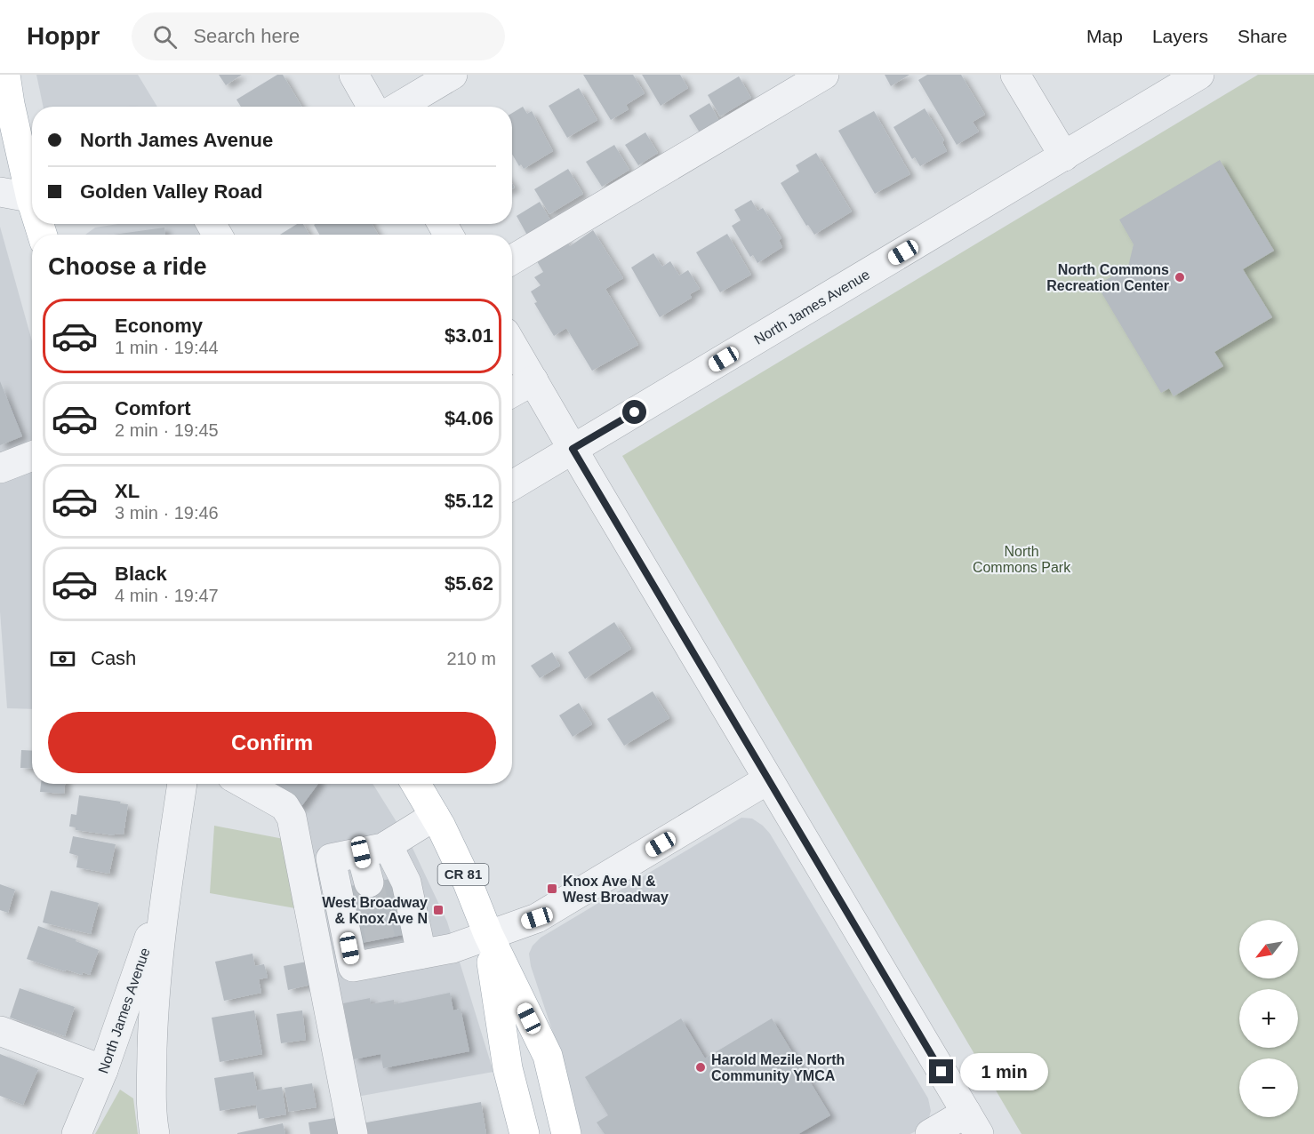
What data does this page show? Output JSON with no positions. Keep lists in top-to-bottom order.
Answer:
{
  "streets": {
    "main road": ["CR 81"],
    "street": ["North James Avenue"]
  },
  "parks": ["North Commons Park"],
  "places": {
    "other": ["North Commons Recreation Center", "Harold Mezile North Community YMCA"],
    "transit": ["Knox Ave N & West Broadway", "West Broadway & Knox Ave N"]
  },
  "north": "bottom left",
  "page": {
    "header": "Hoppr",
    "search": "Search here",
    "nav": ["Map", "Layers", "Share"],
    "banner": ["North James Avenue", "Golden Valley Road"],
    "heading": "Choose a ride",
    "list": [
      {
        "name": "Economy",
        "note": "1 min · 19:44",
        "value": "$3.01"
      },
      {
        "name": "Comfort",
        "note": "2 min · 19:45",
        "value": "$4.06"
      },
      {
        "name": "XL",
        "note": "3 min · 19:46",
        "value": "$5.12"
      },
      {
        "name": "Black",
        "note": "4 min · 19:47",
        "value": "$5.62"
      }
    ],
    "pay": ["Cash", "210 m"],
    "buttons": "Confirm",
    "map_buttons": ["+", "−"],
    "bubble": "1 min"
  }
}
